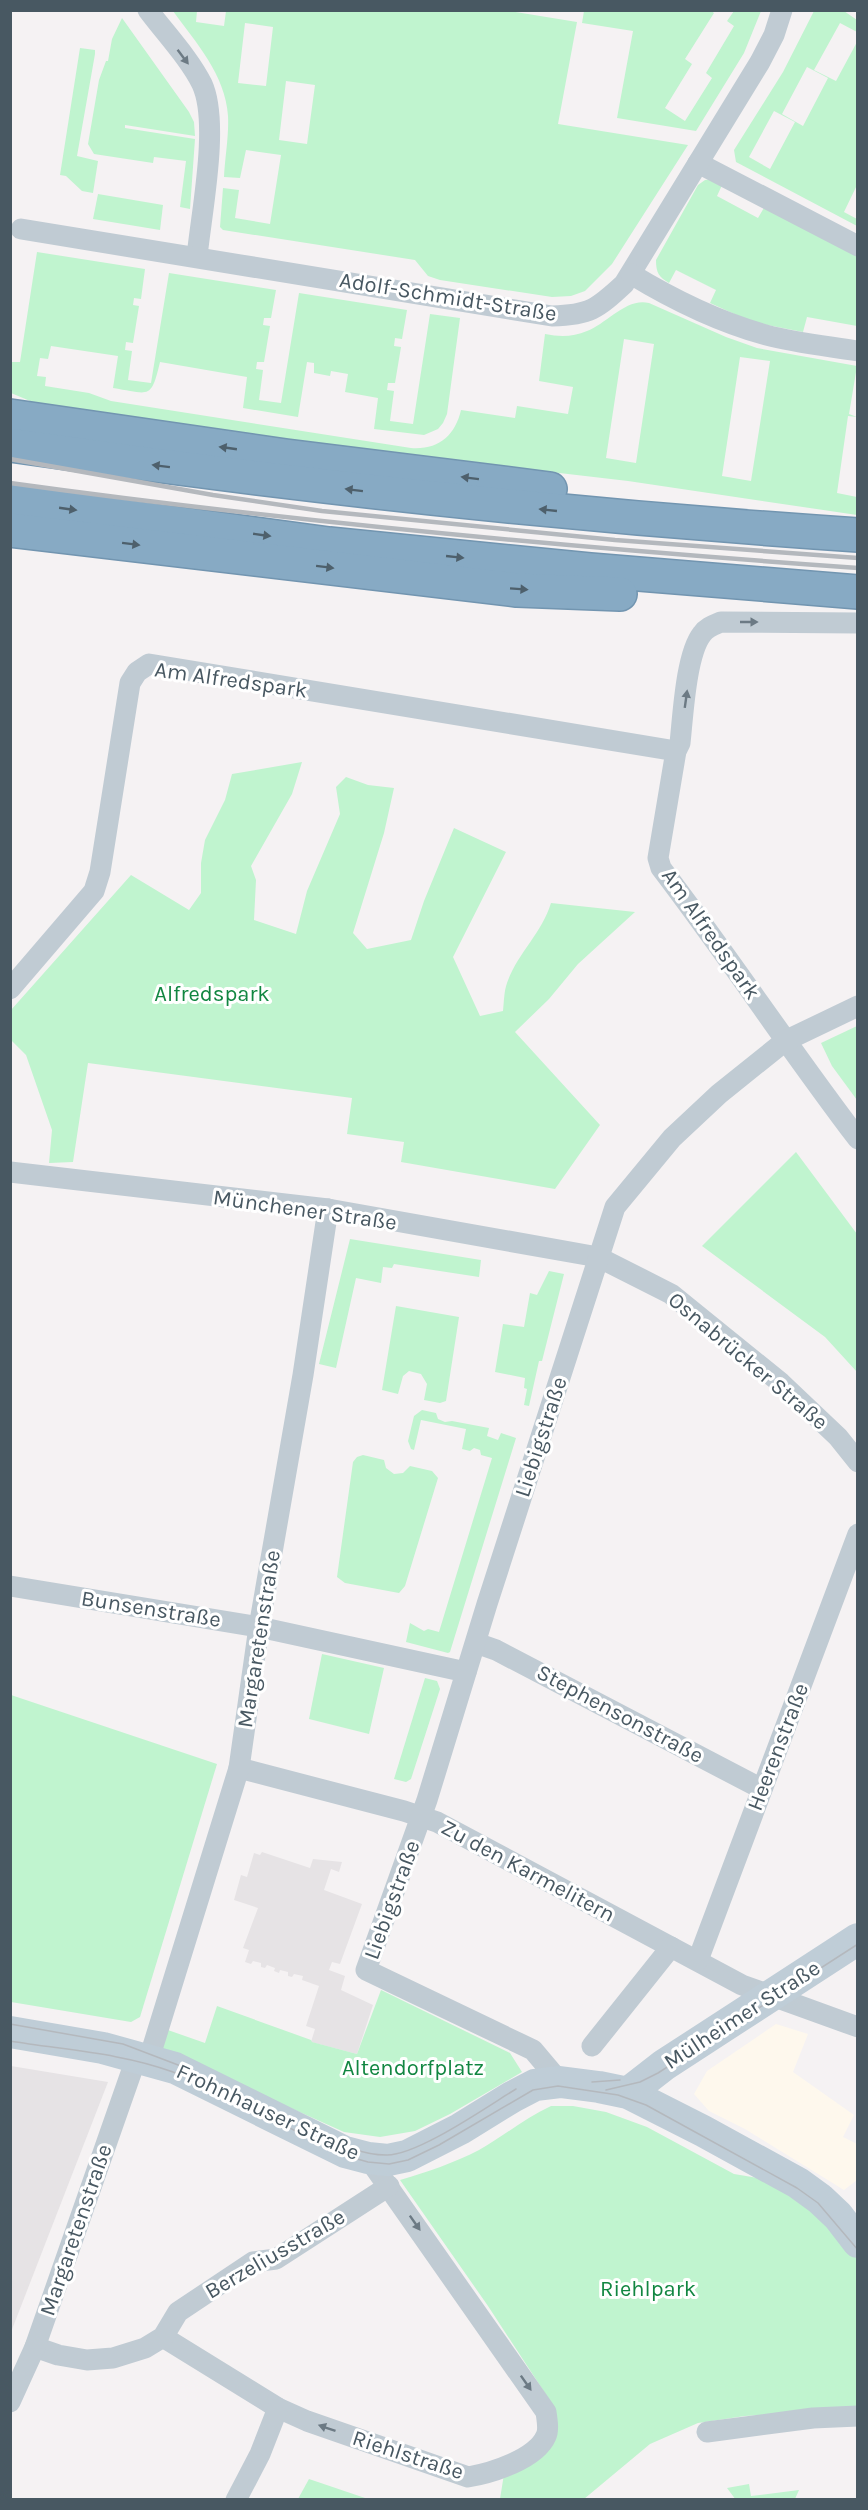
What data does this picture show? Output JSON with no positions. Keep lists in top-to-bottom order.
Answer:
{
  "streets": {
    "main road": ["Mülheimer Straße", "Frohnhauser Straße"],
    "street": [
      "Adolf-Schmidt-Straße",
      "Am Alfredspark",
      "Münchener Straße",
      "Osnabrücker Straße",
      "Liebigstraße",
      "Bunsenstraße",
      "Margaretenstraße",
      "Stephensonstraße",
      "Heerenstraße",
      "Zu den Karmelitern",
      "Berzeliusstraße",
      "Riehlstraße"
    ]
  },
  "crossings": [
    ["Am Alfredspark", "Liebigstraße"],
    ["Münchener Straße", "Osnabrücker Straße"],
    ["Münchener Straße", "Liebigstraße"],
    ["Münchener Straße", "Margaretenstraße"],
    ["Osnabrücker Straße", "Liebigstraße"],
    ["Liebigstraße", "Bunsenstraße"],
    ["Liebigstraße", "Stephensonstraße"],
    ["Liebigstraße", "Zu den Karmelitern"],
    ["Liebigstraße", "Frohnhauser Straße"],
    ["Bunsenstraße", "Margaretenstraße"],
    ["Margaretenstraße", "Zu den Karmelitern"],
    ["Margaretenstraße", "Frohnhauser Straße"],
    ["Stephensonstraße", "Heerenstraße"],
    ["Heerenstraße", "Zu den Karmelitern"],
    ["Zu den Karmelitern", "Mülheimer Straße"],
    ["Mülheimer Straße", "Frohnhauser Straße"],
    ["Frohnhauser Straße", "Riehlstraße"],
    ["Berzeliusstraße", "Riehlstraße"]
  ],
  "parks": ["Alfredspark", "Altendorfplatz", "Riehlpark"]
}
